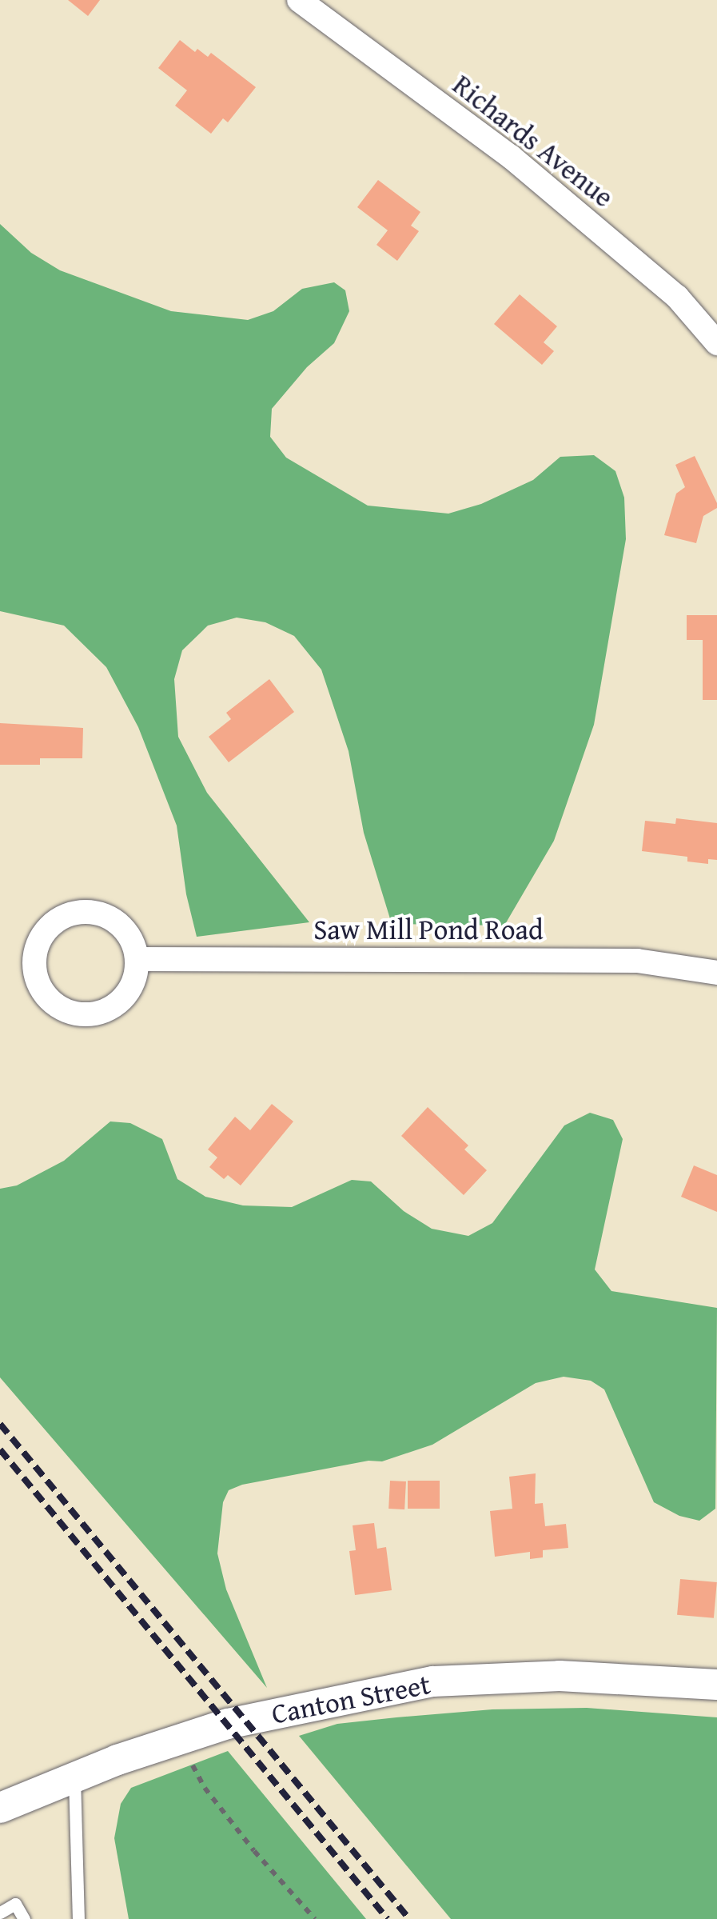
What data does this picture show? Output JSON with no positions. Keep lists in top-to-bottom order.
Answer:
{
  "streets": {
    "street": ["Richards Avenue", "Saw Mill Pond Road", "Canton Street"]
  }
}
